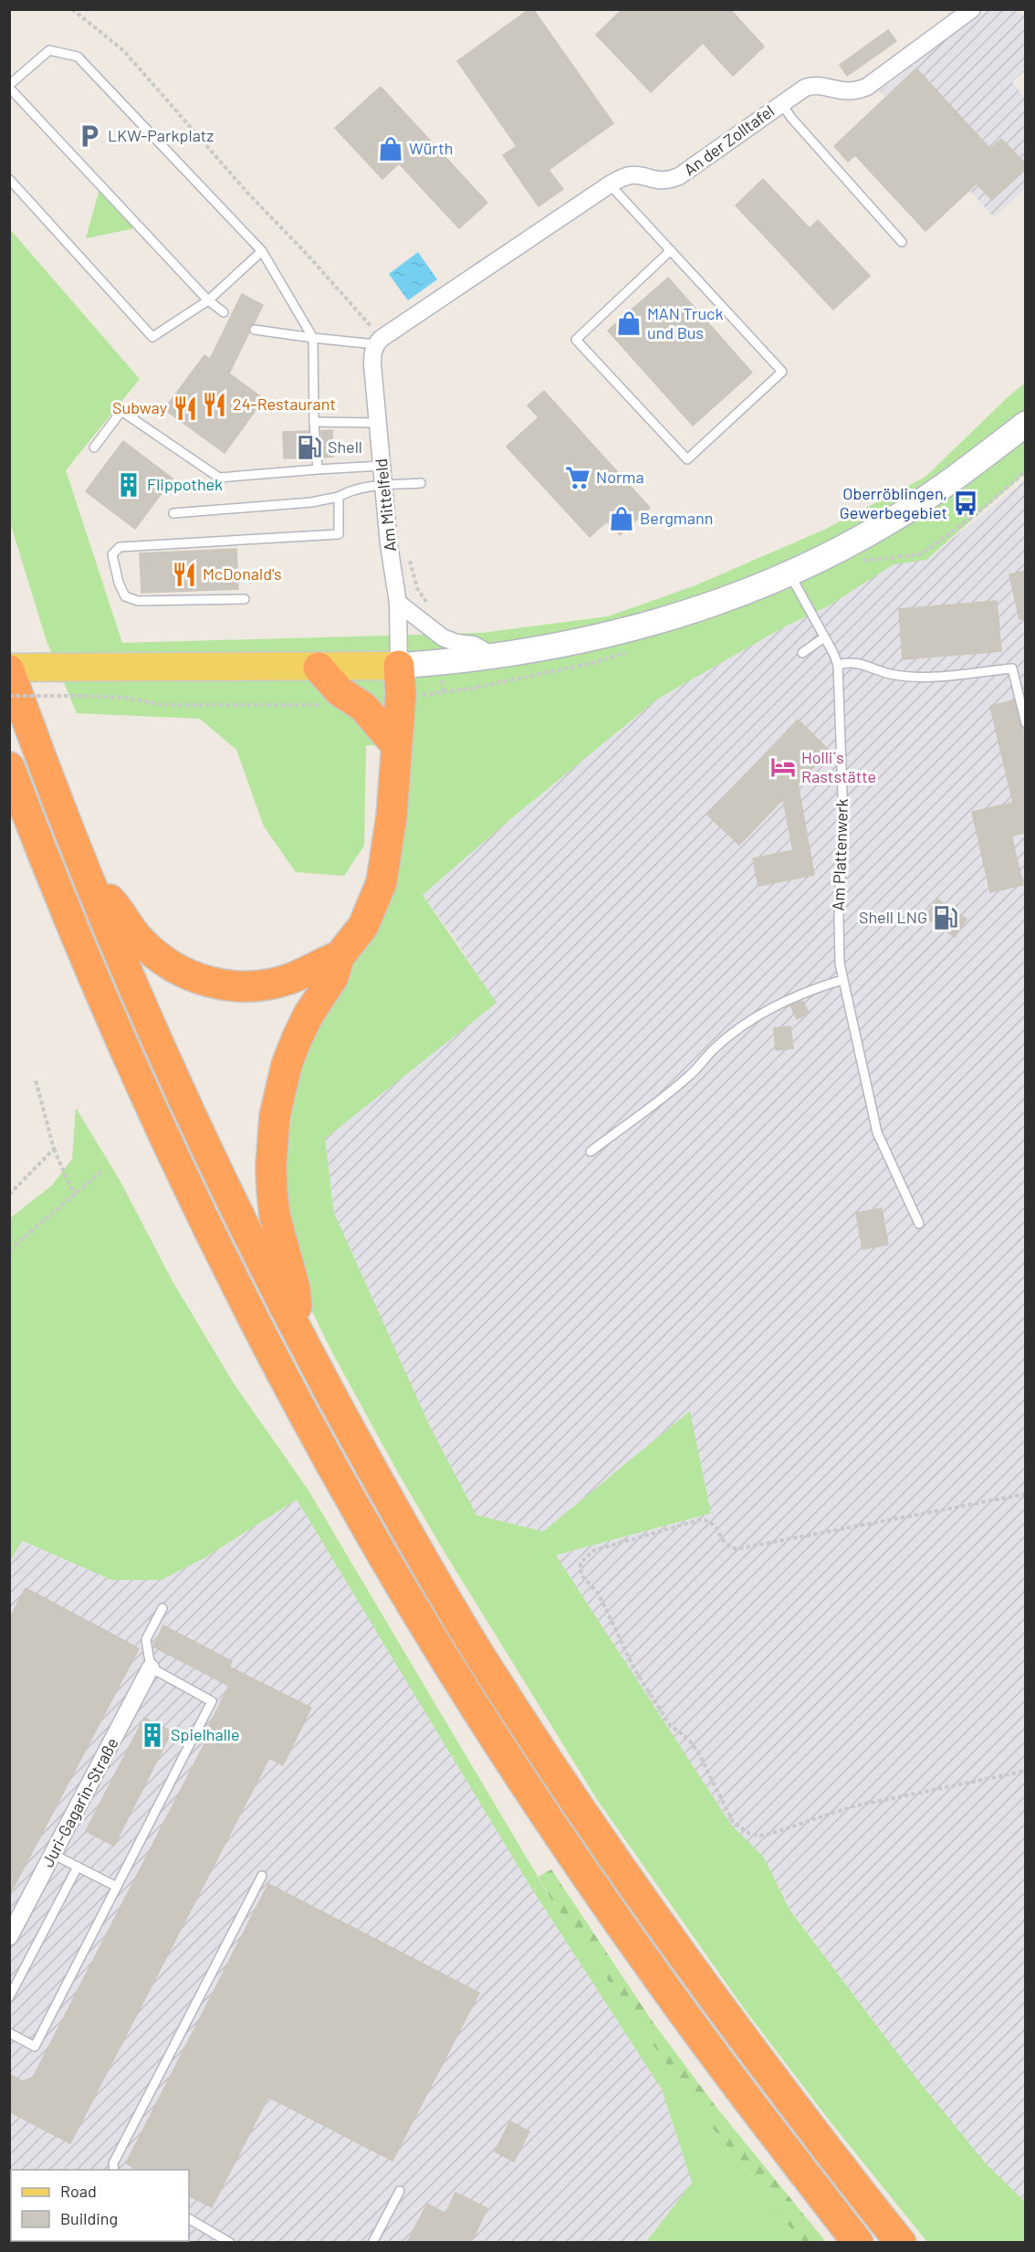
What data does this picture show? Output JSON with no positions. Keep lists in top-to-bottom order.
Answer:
{
  "streets": {
    "street": ["An der Zolltafel", "Am Mittelfeld", "Juri-Gagarin-Straße"],
    "lane": ["Am Plattenwerk"]
  },
  "crossings": [
    ["An der Zolltafel", "Am Mittelfeld"]
  ],
  "places": {
    "parking": ["LKW-Parkplatz"],
    "shop": ["Würth", "MAN Truck und Bus", "Bergmann"],
    "restaurant": ["24-Restaurant", "Subway", "McDonald's"],
    "fuel station": ["Shell", "Shell LNG"],
    "supermarket": ["Norma"],
    "building": ["Flippothek", "Spielhalle"],
    "bus stop": ["Oberröblingen, Gewerbegebiet"],
    "hotel": ["Holli´s Raststätte"]
  },
  "legend": ["Road", "Building"]
}
